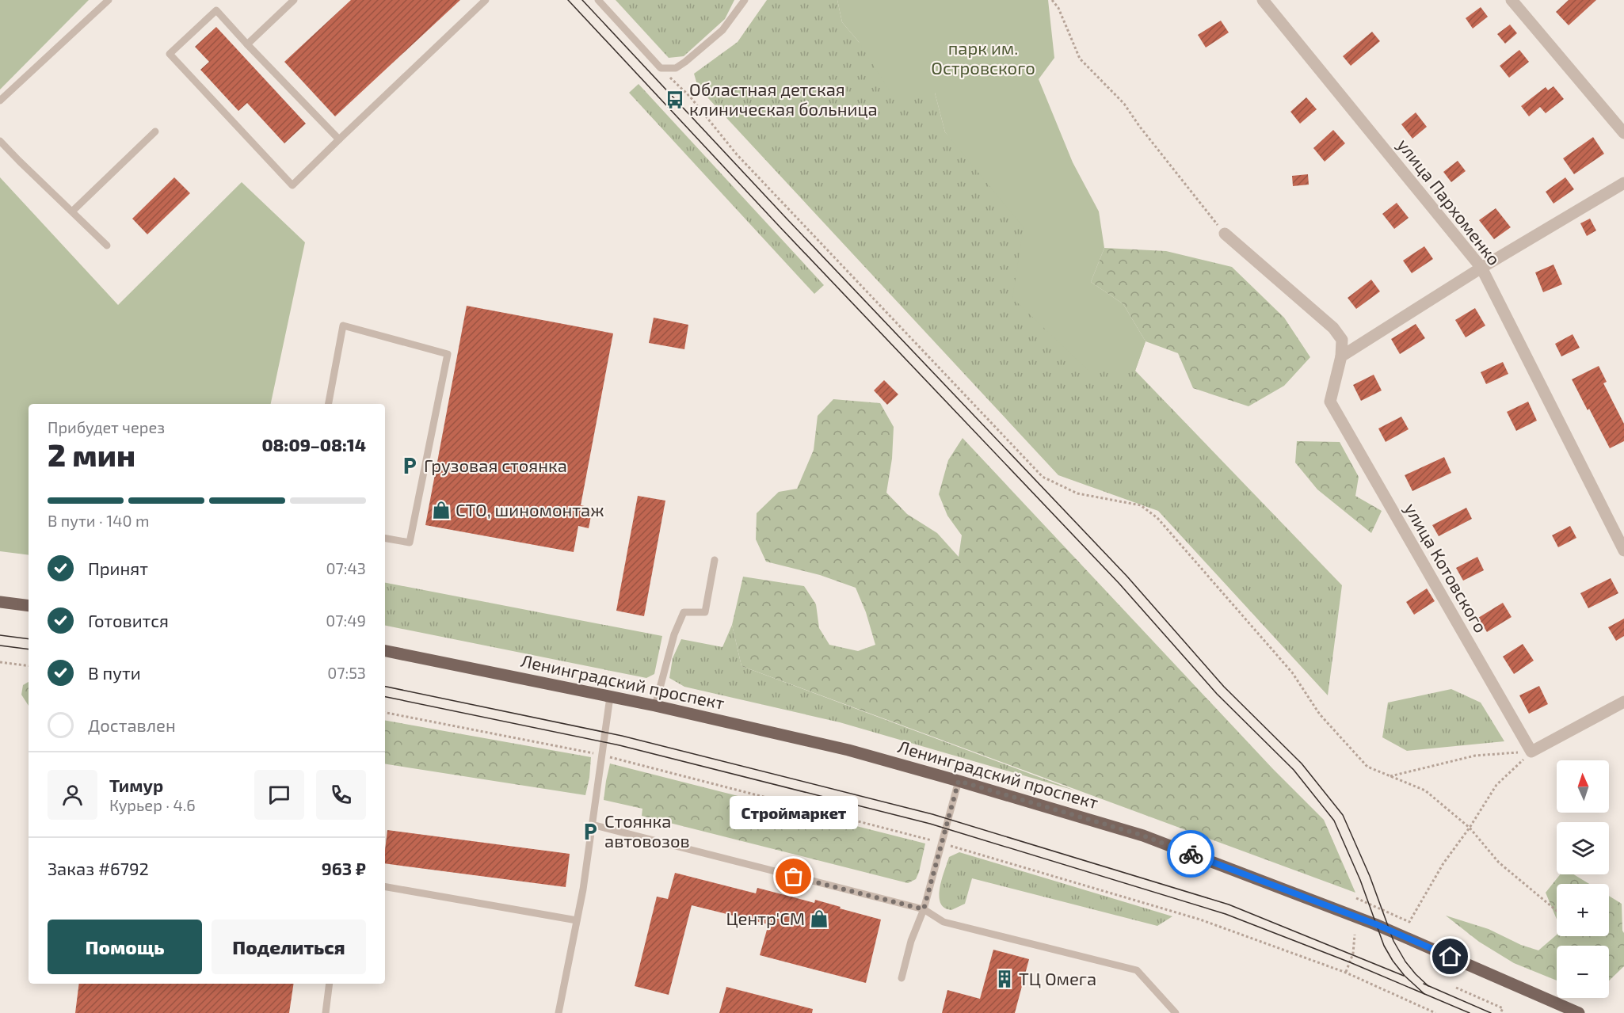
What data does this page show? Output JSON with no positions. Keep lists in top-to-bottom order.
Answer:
{
  "streets": {
    "main road": ["Ленинградский проспект"],
    "street": ["улица Пархоменко", "улица Котовского"]
  },
  "parks": ["парк им. Островского"],
  "places": {
    "bus stop": ["Областная детская клиническая больница"],
    "parking": ["Грузовая стоянка", "Стоянка автовозов"],
    "shop": ["СТО, шиномонтаж", "Центр'СМ"],
    "other": ["Строймаркет"],
    "building": ["ТЦ Омега"]
  },
  "north": "top",
  "page": {
    "heading": ["2 мин", "Прибудет через", "08:09–08:14"],
    "panel": [
      "Тимур",
      "Курьер · 4.6",
      "Заказ #6792",
      "963 ₽"
    ],
    "bar": "В пути · 140 m",
    "list": [
      ["Принят", "07:43"],
      ["Готовится", "07:49"],
      ["В пути", "07:53"],
      "Доставлен"
    ],
    "map_buttons": ["+", "−"],
    "bubble": "Строймаркет",
    "buttons": ["Помощь", "Поделиться"]
  }
}
